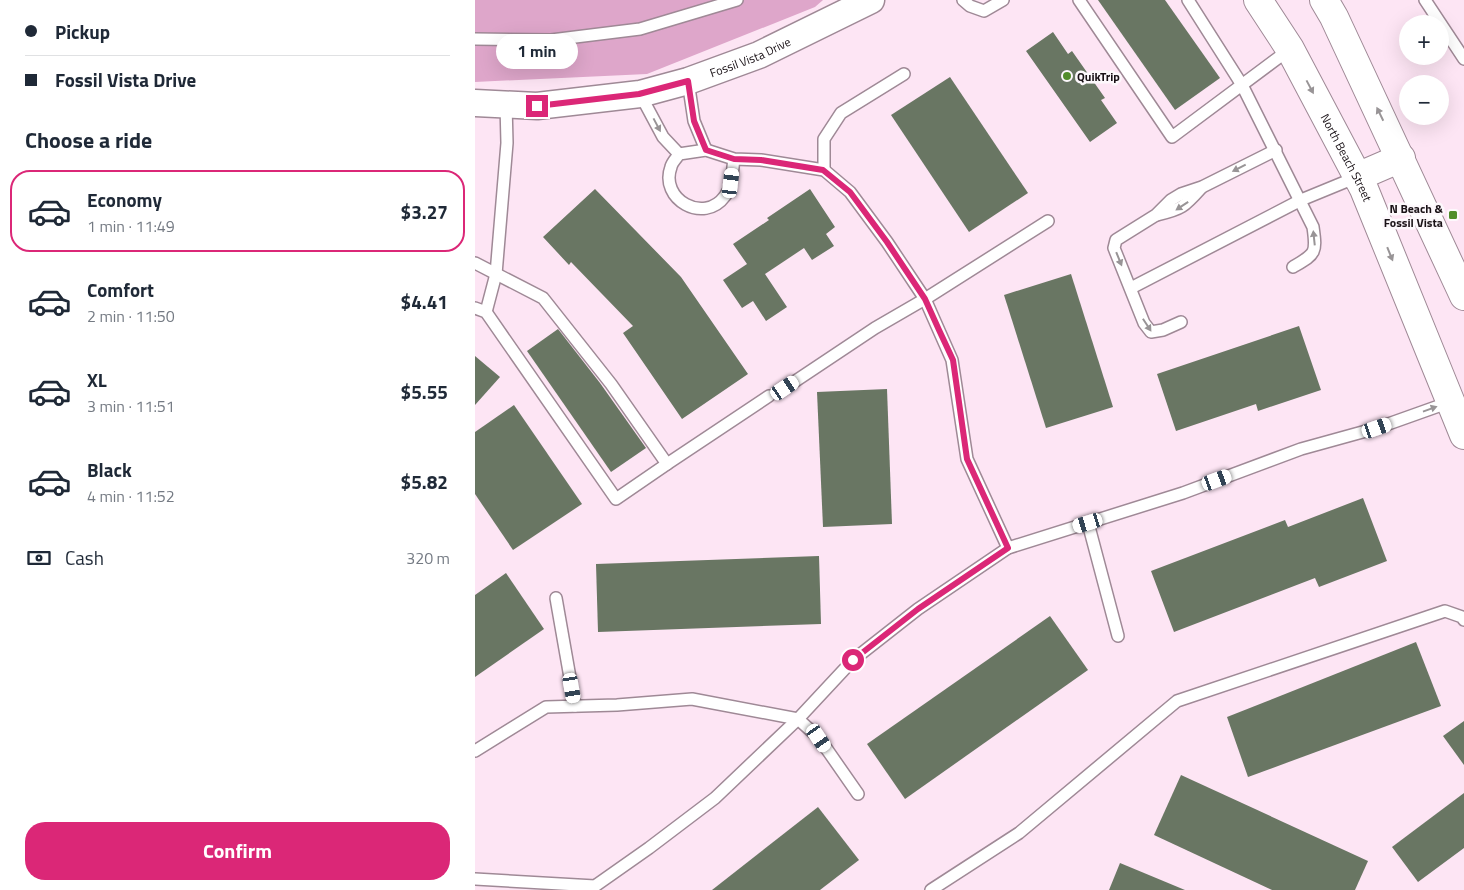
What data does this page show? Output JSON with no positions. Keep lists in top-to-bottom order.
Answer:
{
  "streets": {
    "main road": ["North Beach Street"],
    "street": ["Fossil Vista Drive"]
  },
  "places": {
    "other": ["QuikTrip"],
    "transit": ["N Beach & Fossil Vista"]
  },
  "page": {
    "banner": ["Pickup", "Fossil Vista Drive"],
    "map_buttons": ["+", "−"],
    "bubble": "1 min",
    "heading": "Choose a ride",
    "list": [
      {
        "name": "Economy",
        "note": "1 min · 11:49",
        "value": "$3.27"
      },
      {
        "name": "Comfort",
        "note": "2 min · 11:50",
        "value": "$4.41"
      },
      {
        "name": "XL",
        "note": "3 min · 11:51",
        "value": "$5.55"
      },
      {
        "name": "Black",
        "note": "4 min · 11:52",
        "value": "$5.82"
      }
    ],
    "pay": ["Cash", "320 m"],
    "buttons": "Confirm"
  }
}
